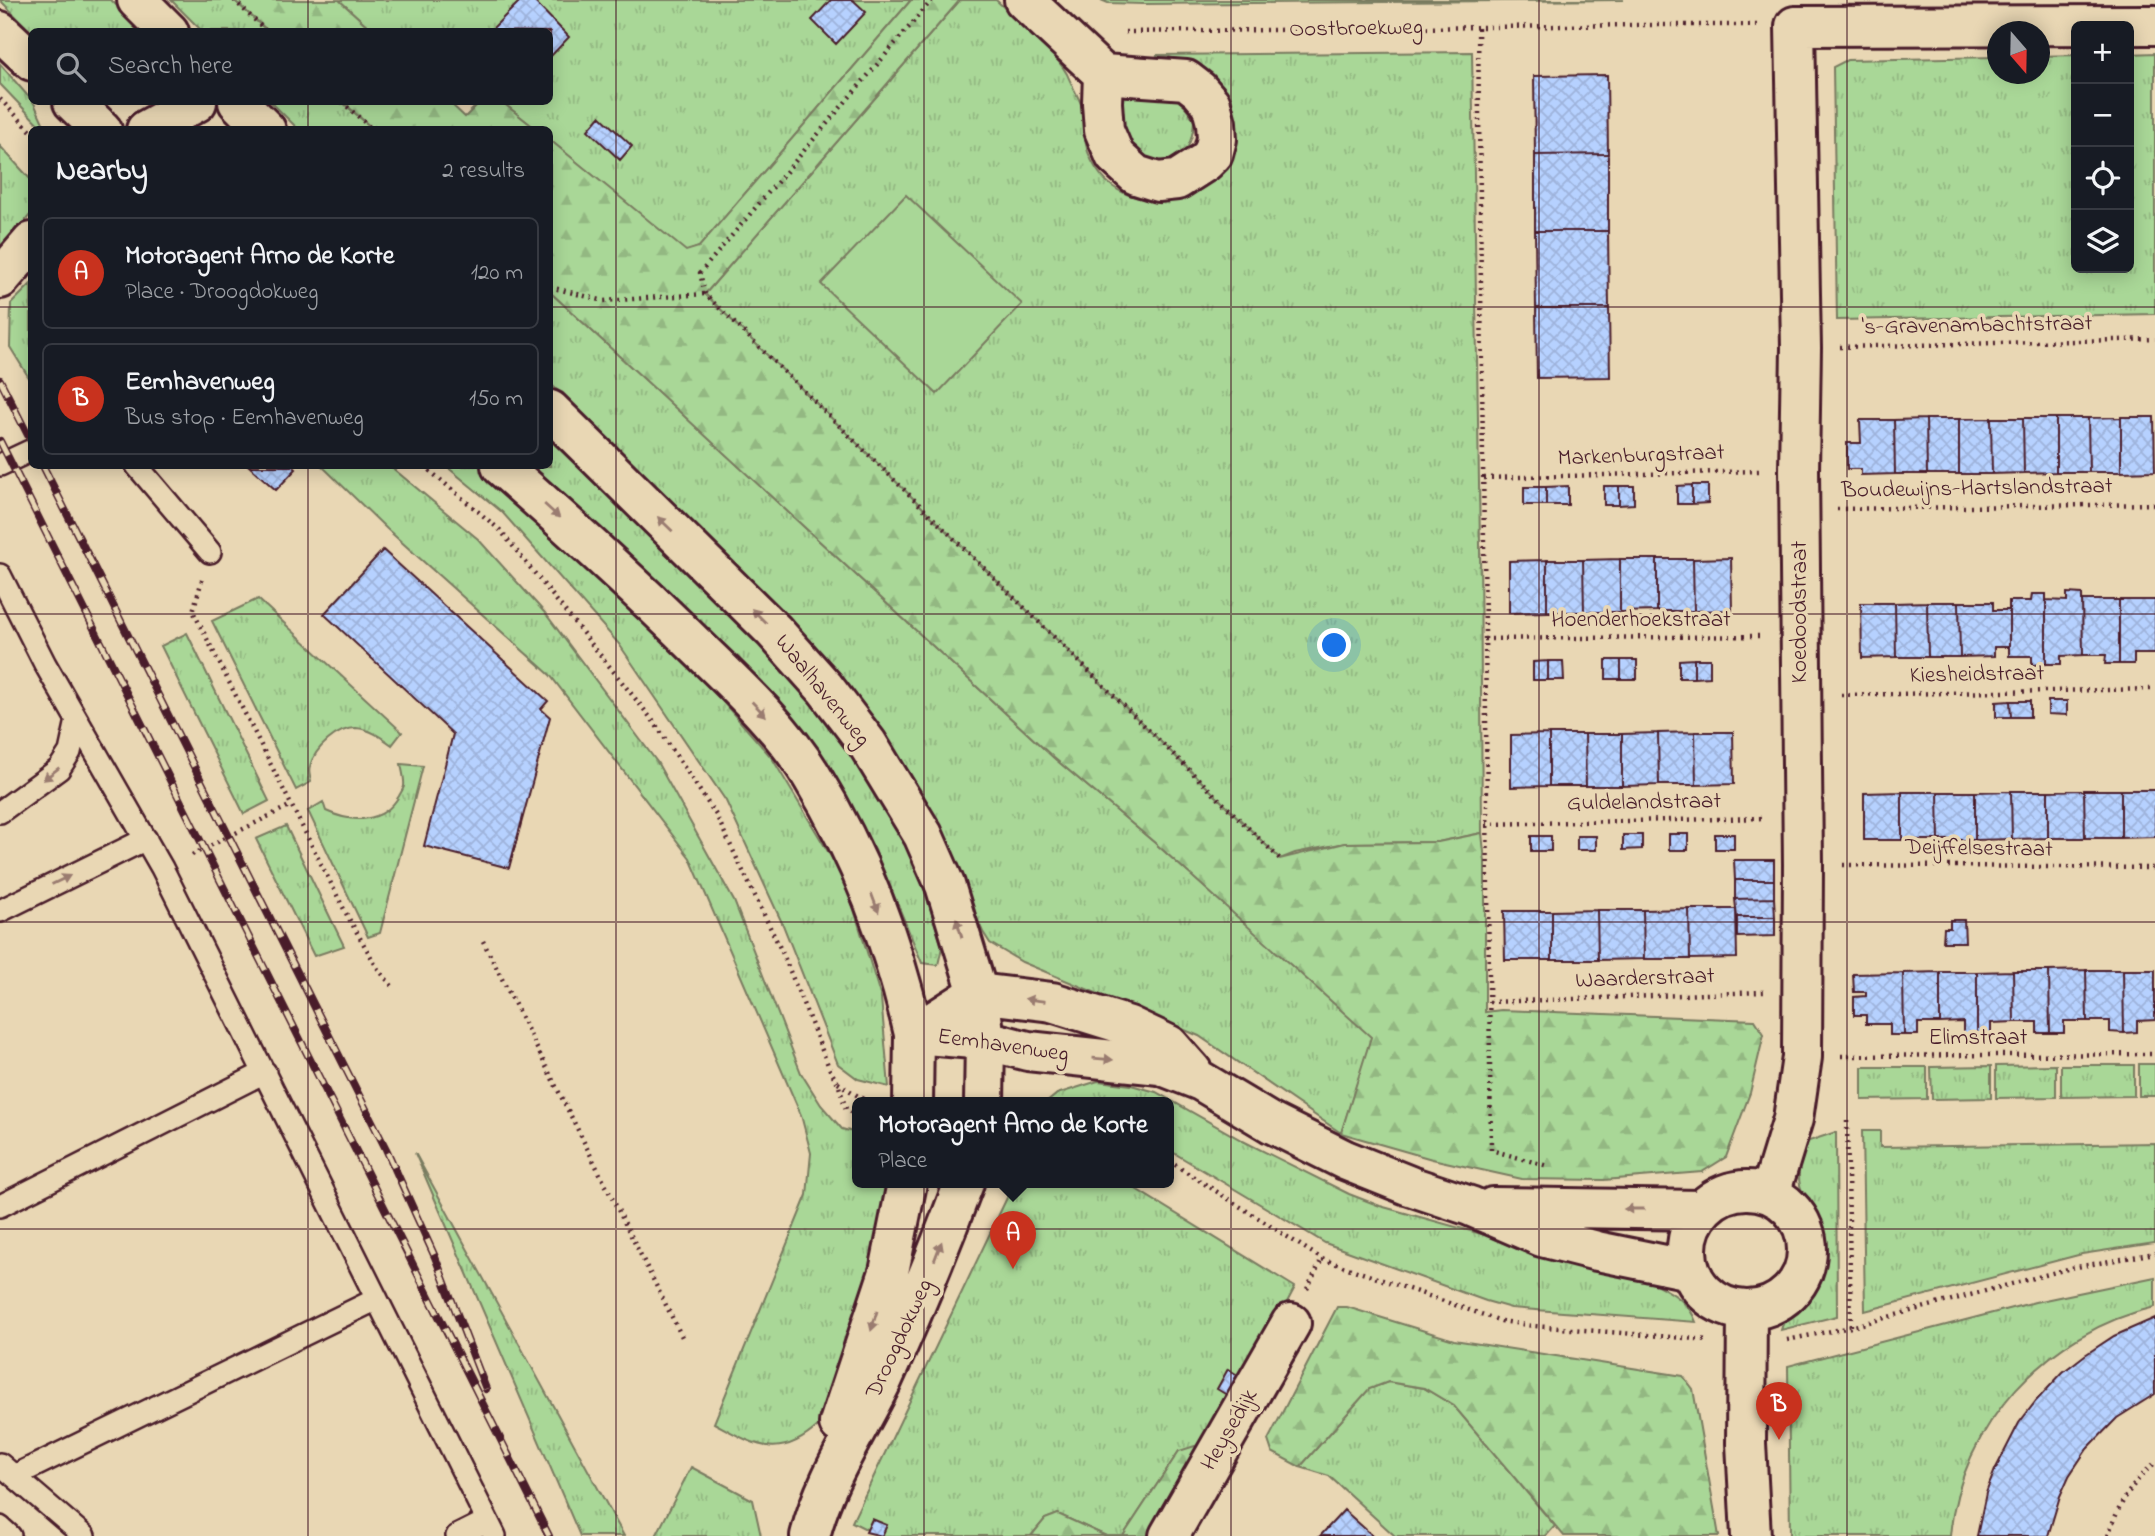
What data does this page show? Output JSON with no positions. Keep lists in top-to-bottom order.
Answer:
{
  "streets": {
    "street": [
      "Koedoodstraat",
      "Waalhavenweg",
      "Eemhavenweg",
      "Droogdokweg",
      "Heysedijk"
    ],
    "path": [
      "Oostbroekweg",
      "'s-Gravenambachtstraat",
      "Markenburgstraat",
      "Boudewijns-Hartslandstraat",
      "Hoenderhoekstraat",
      "Kiesheidstraat",
      "Guldelandstraat",
      "Deijffelsestraat",
      "Waarderstraat",
      "Elimstraat"
    ]
  },
  "crossings": [
    ["Oostbroekweg", "Koedoodstraat"],
    ["'s-Gravenambachtstraat", "Koedoodstraat"],
    ["Markenburgstraat", "Koedoodstraat"],
    ["Boudewijns-Hartslandstraat", "Koedoodstraat"],
    ["Koedoodstraat", "Hoenderhoekstraat"],
    ["Koedoodstraat", "Kiesheidstraat"],
    ["Koedoodstraat", "Guldelandstraat"],
    ["Koedoodstraat", "Deijffelsestraat"],
    ["Koedoodstraat", "Waarderstraat"],
    ["Koedoodstraat", "Elimstraat"],
    ["Koedoodstraat", "Eemhavenweg"],
    ["Waalhavenweg", "Eemhavenweg"]
  ],
  "north": "bottom",
  "page": {
    "map_buttons": ["+", "−"],
    "search": "Search here",
    "heading": ["Nearby", "2 results"],
    "list": [
      {
        "mark": "A",
        "name": "Motoragent Arno de Korte",
        "note": "Place · Droogdokweg",
        "value": "120 m"
      },
      {
        "mark": "B",
        "name": "Eemhavenweg",
        "note": "Bus stop · Eemhavenweg",
        "value": "150 m"
      }
    ],
    "popup": ["Motoragent Arno de Korte", "Place"],
    "pins": ["A", "B"]
  }
}
